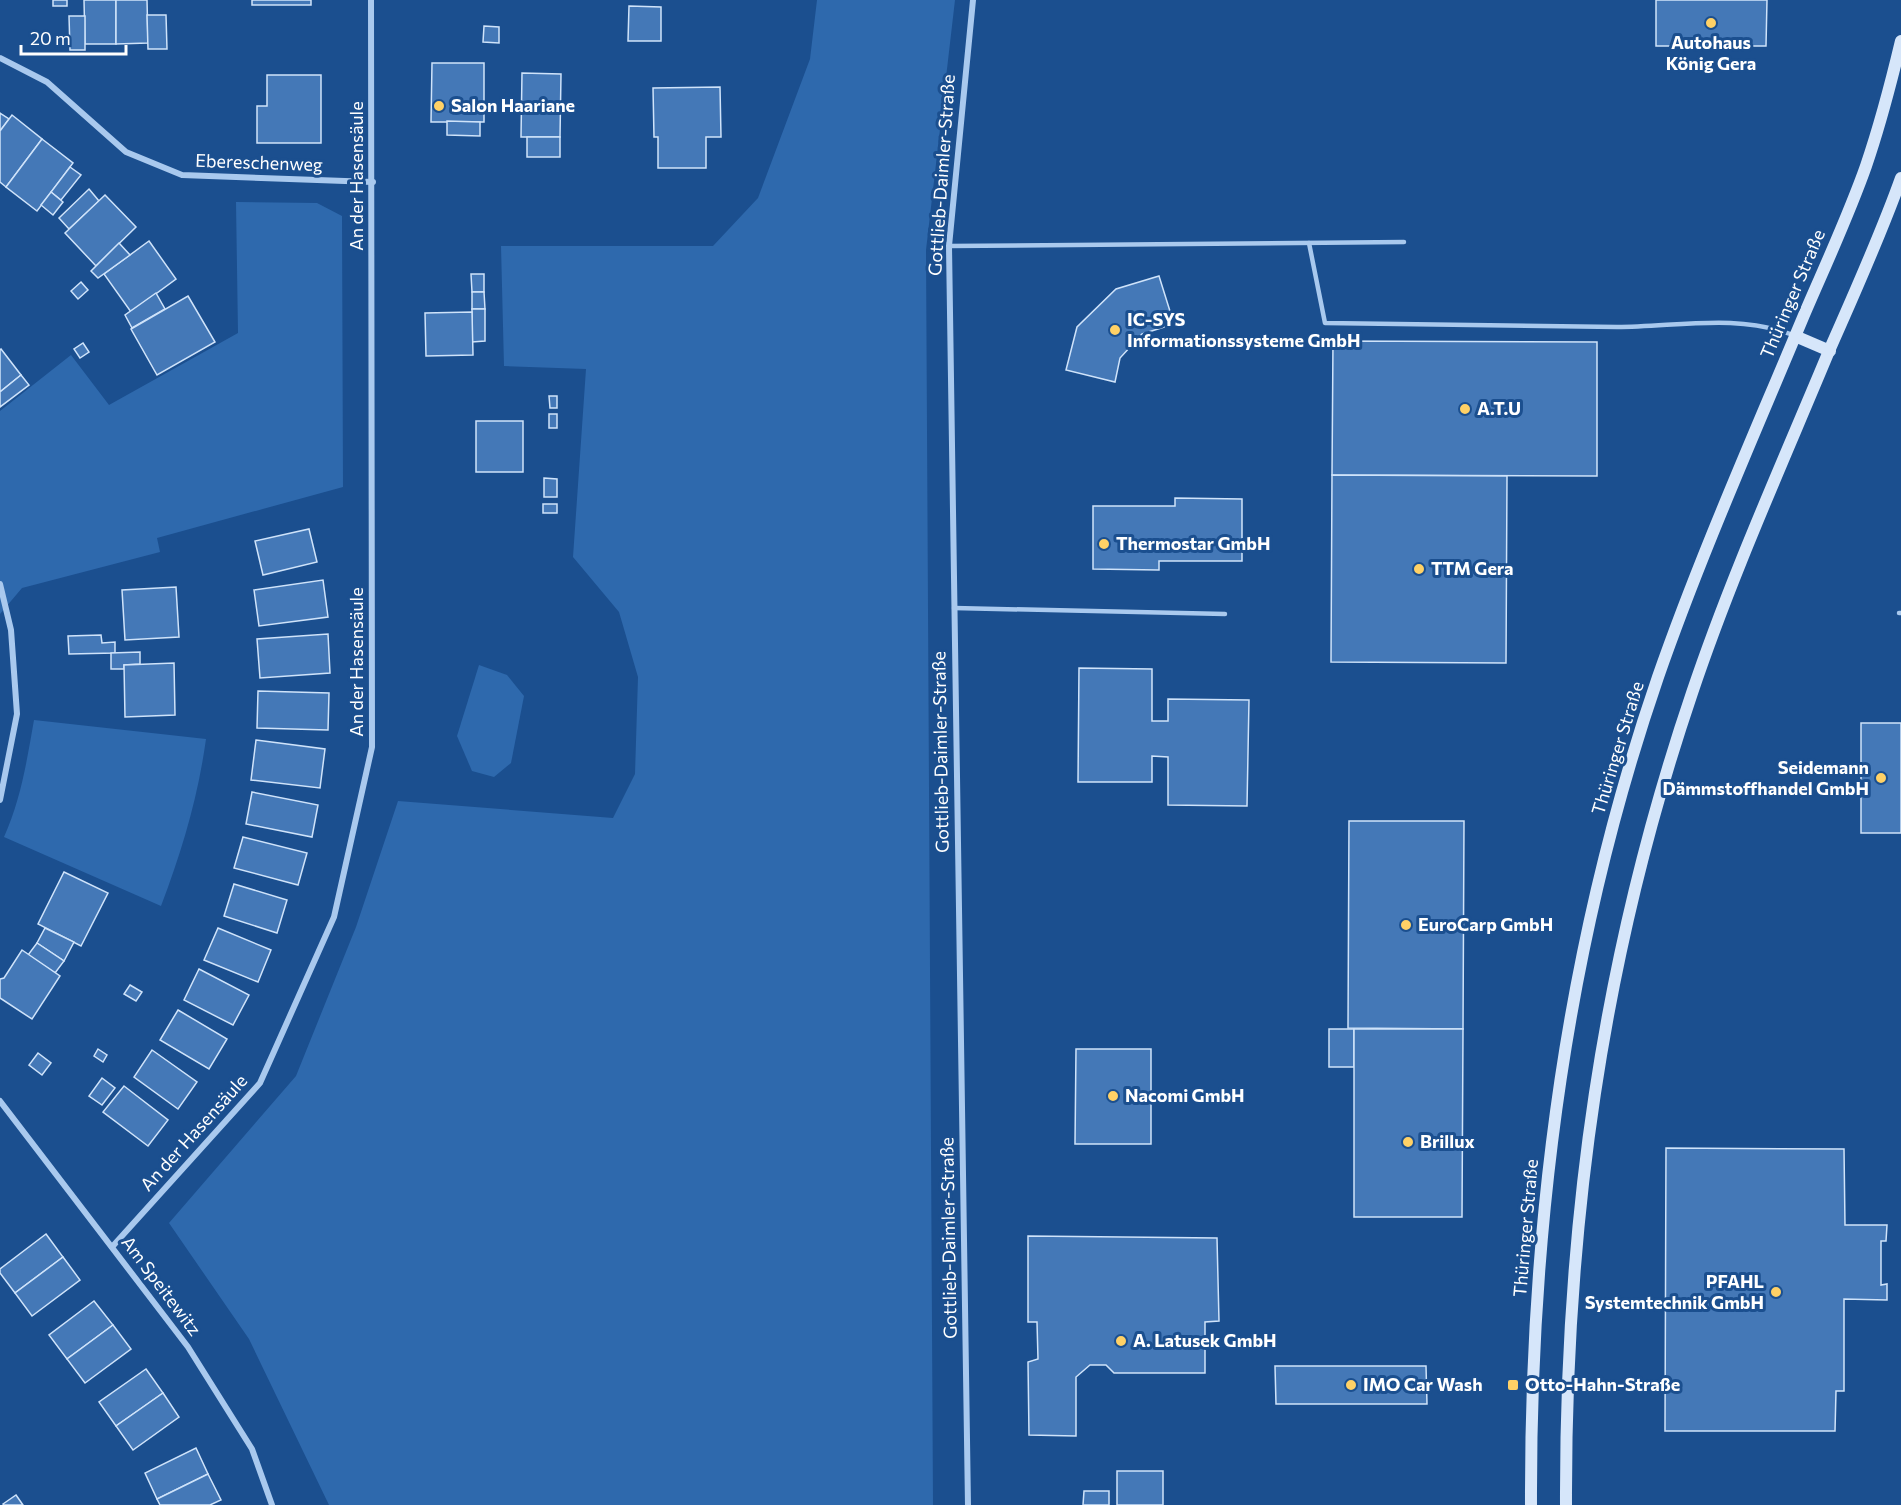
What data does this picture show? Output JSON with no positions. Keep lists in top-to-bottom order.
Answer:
{
  "streets": {
    "main road": ["Thüringer Straße"],
    "street": [
      "Ebereschenweg",
      "Gottlieb-Daimler-Straße",
      "An der Hasensäule",
      "Am Speitewitz"
    ]
  },
  "crossings": [
    ["Ebereschenweg", "An der Hasensäule"],
    ["An der Hasensäule", "Am Speitewitz"]
  ],
  "places": {
    "other": [
      "Autohaus König Gera",
      "Salon Haariane",
      "IC-SYS Informationssysteme GmbH",
      "A.T.U",
      "Thermostar GmbH",
      "TTM Gera",
      "Seidemann Dämmstoffhandel GmbH",
      "EuroCarp GmbH",
      "Nacomi GmbH",
      "Brillux",
      "PFAHL Systemtechnik GmbH",
      "A. Latusek GmbH",
      "IMO Car Wash"
    ],
    "transit": ["Otto-Hahn-Straße"]
  },
  "scale_bar": "20 m"
}
